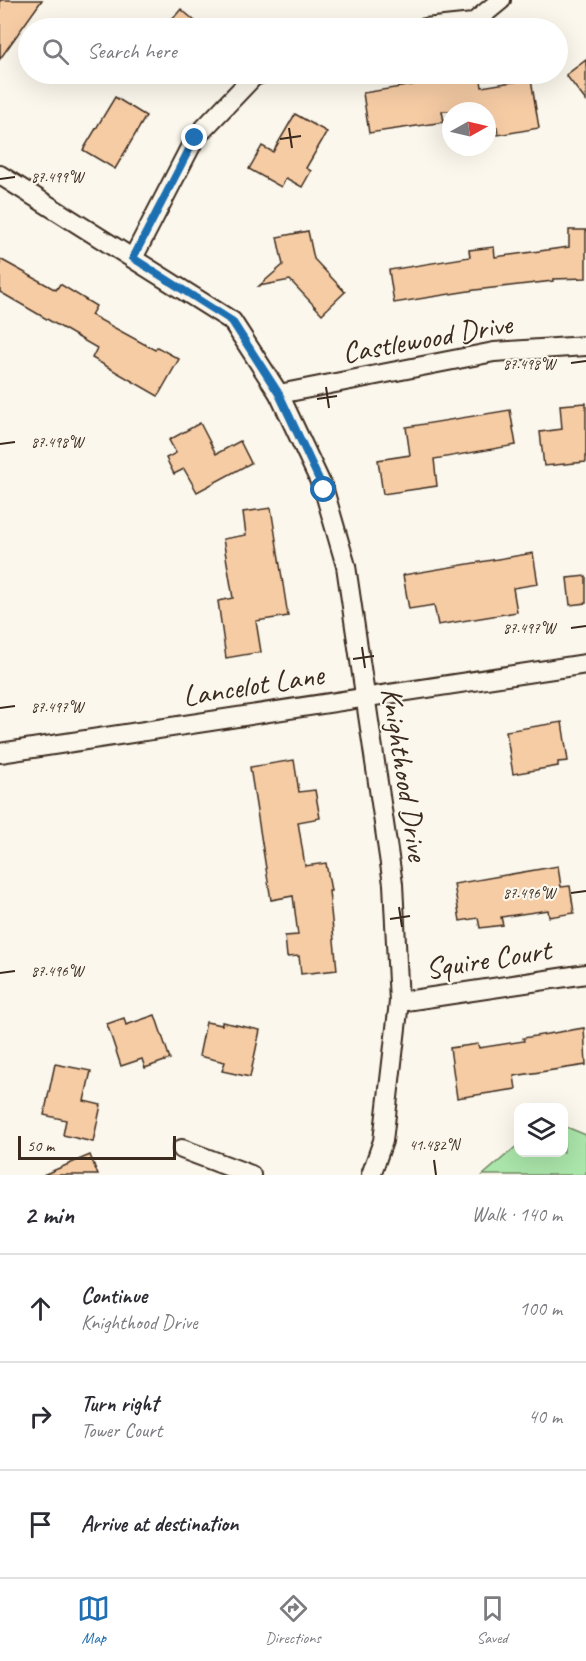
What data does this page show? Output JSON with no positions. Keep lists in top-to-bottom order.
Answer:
{
  "streets": {
    "street": [
      "Castlewood Drive",
      "Lancelot Lane",
      "Knighthood Drive",
      "Squire Court"
    ]
  },
  "crossings": [
    ["Castlewood Drive", "Knighthood Drive"],
    ["Lancelot Lane", "Knighthood Drive"],
    ["Knighthood Drive", "Squire Court"]
  ],
  "scale_bar": "50 m",
  "north": "right",
  "page": {
    "search": "Search here",
    "scale": "50 m",
    "heading": ["2 min", "Walk · 140 m"],
    "list": [
      ["Continue", "Knighthood Drive", "100 m"],
      ["Turn right", "Tower Court", "40 m"],
      "Arrive at destination"
    ],
    "nav": ["Map", "Directions", "Saved"]
  },
  "coordinates": [
    "87.499°W",
    "87.498°W",
    "87.497°W",
    "87.496°W",
    "41.482°N"
  ]
}
